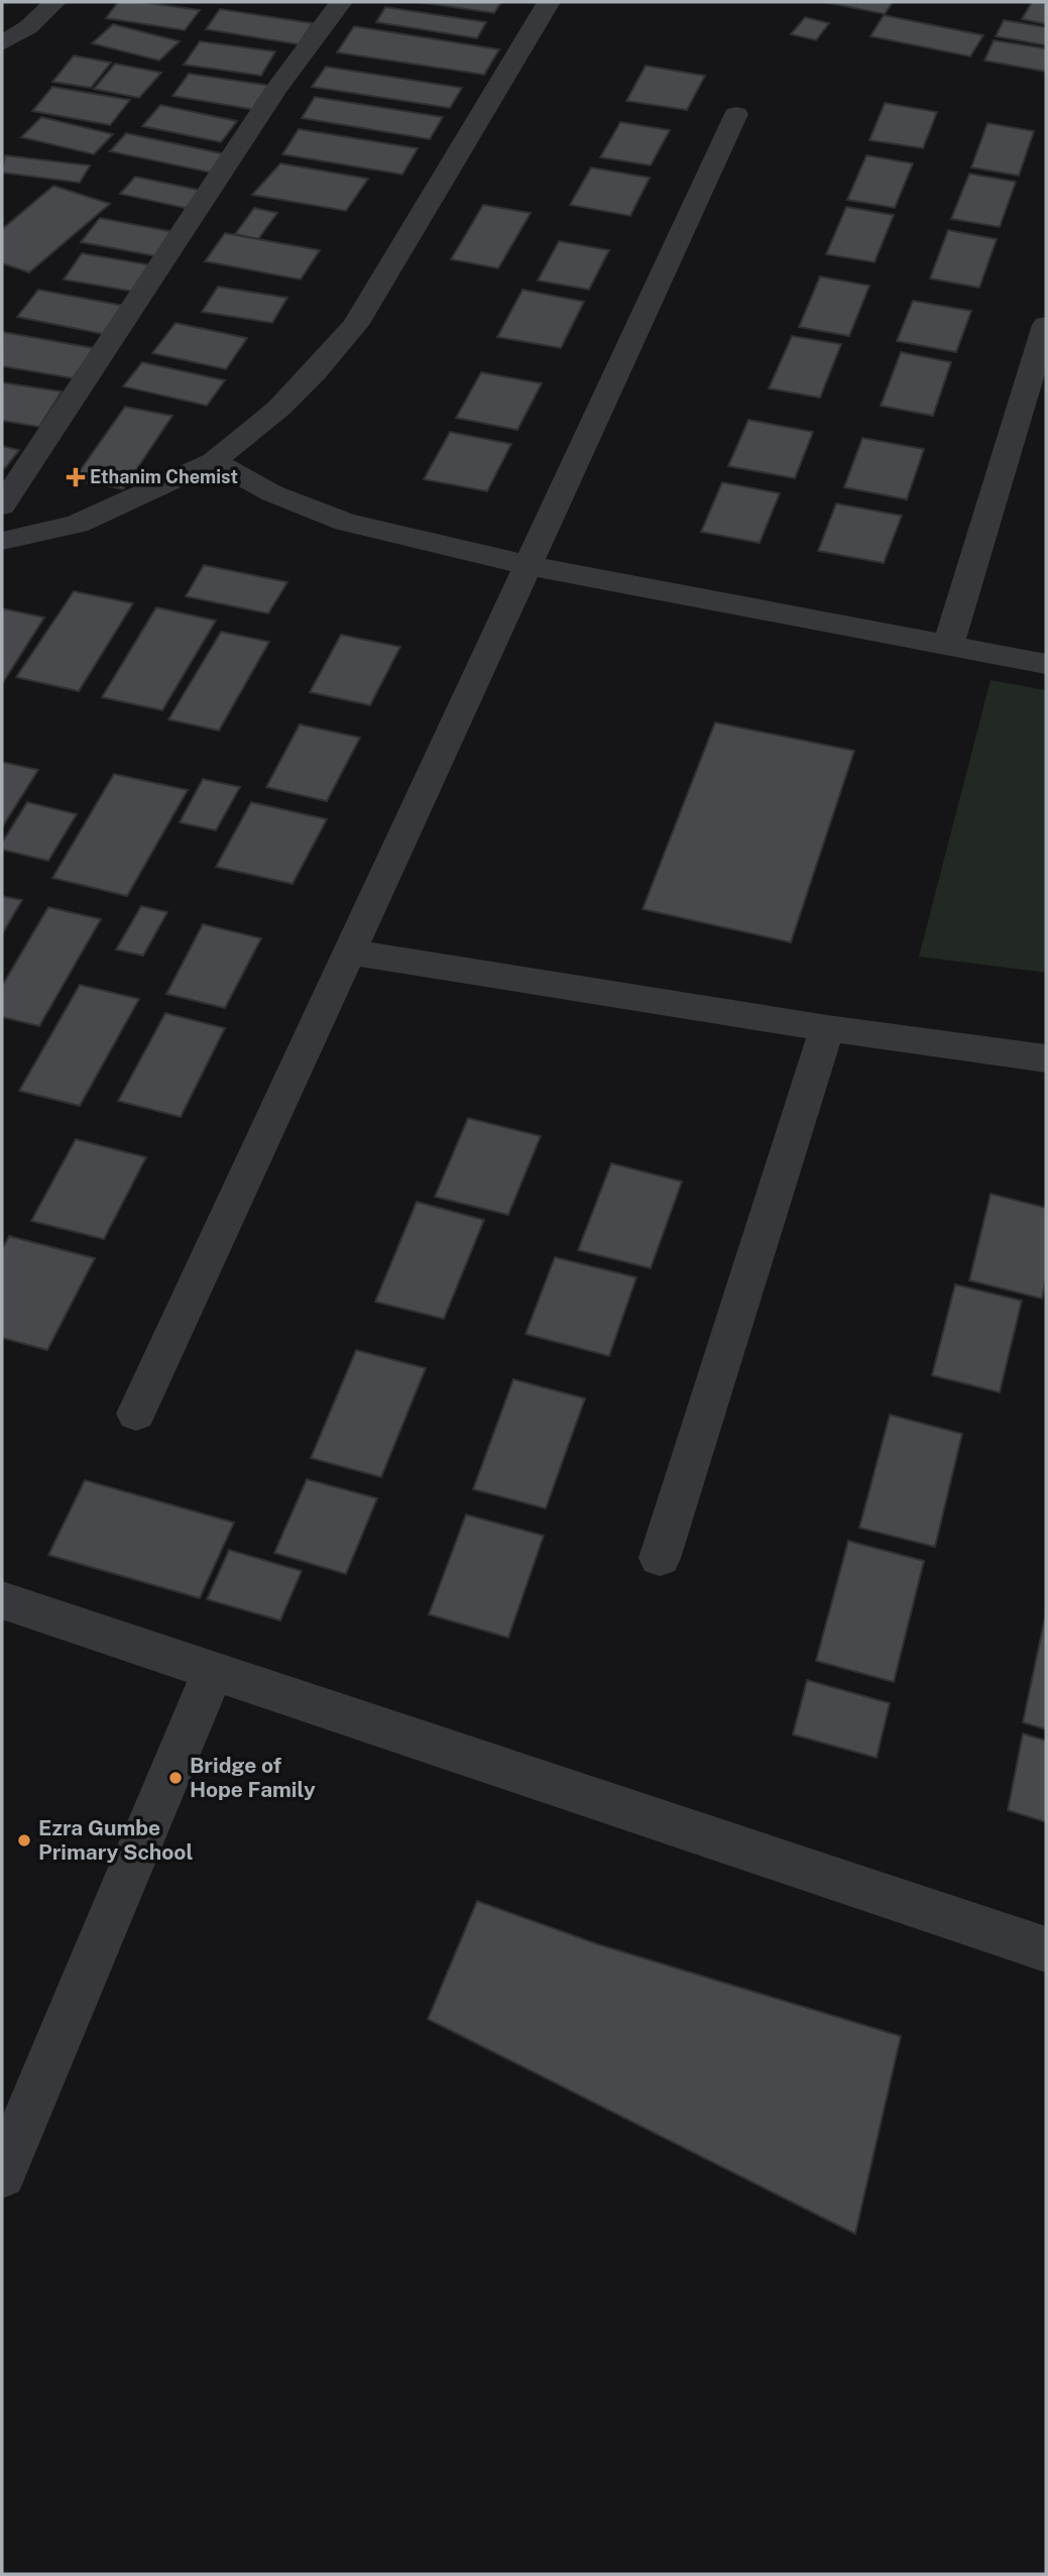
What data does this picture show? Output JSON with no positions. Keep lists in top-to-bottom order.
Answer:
{
  "places": {
    "health": ["Ethanim Chemist"],
    "other": ["Bridge of Hope Family", "Ezra Gumbe Primary School"]
  }
}
